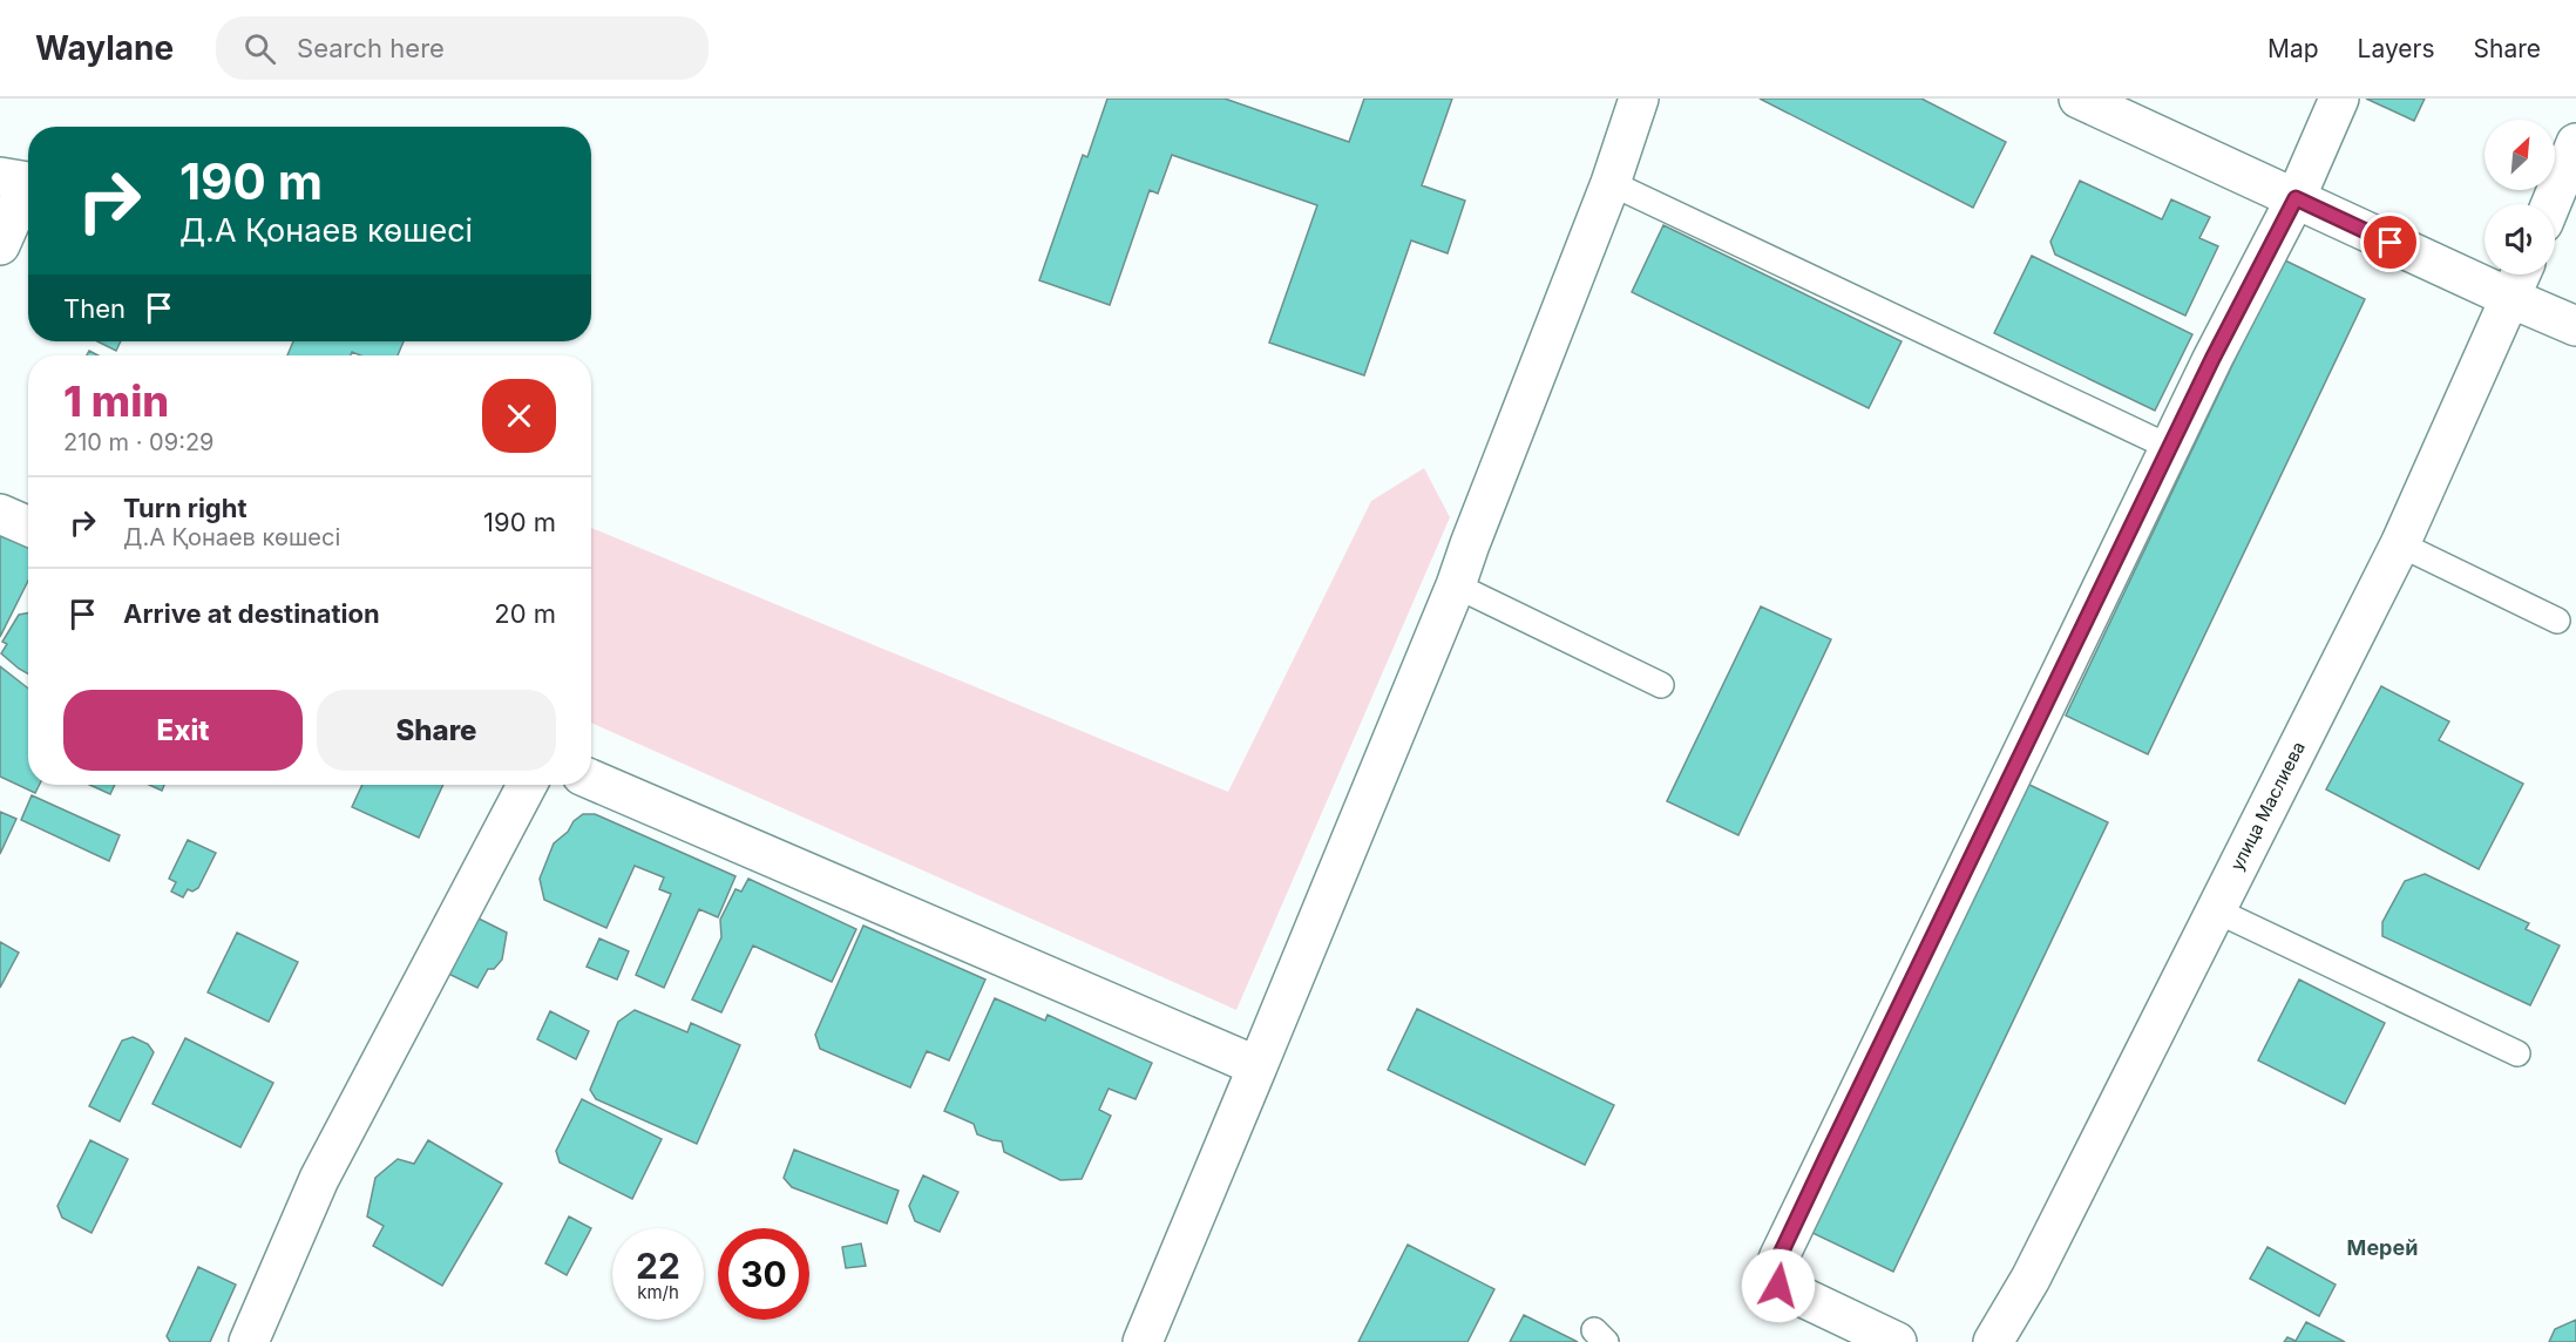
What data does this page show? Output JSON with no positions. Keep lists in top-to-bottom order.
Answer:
{
  "streets": {
    "street": ["улица Маслиева"]
  },
  "districts": ["Мерей"],
  "north": "top right",
  "page": {
    "header": "Waylane",
    "search": "Search here",
    "nav": ["Map", "Layers", "Share"],
    "turn": ["190 m", "Д.А Қонаев көшесі"],
    "then": "Then",
    "heading": ["1 min", "210 m · 09:29"],
    "list": [
      {
        "name": "Turn right",
        "note": "Д.А Қонаев көшесі",
        "value": "190 m"
      },
      {
        "name": "Arrive at destination",
        "value": "20 m"
      }
    ],
    "buttons": ["Exit", "Share"],
    "speed": "22 km/h",
    "limit": "30"
  }
}
